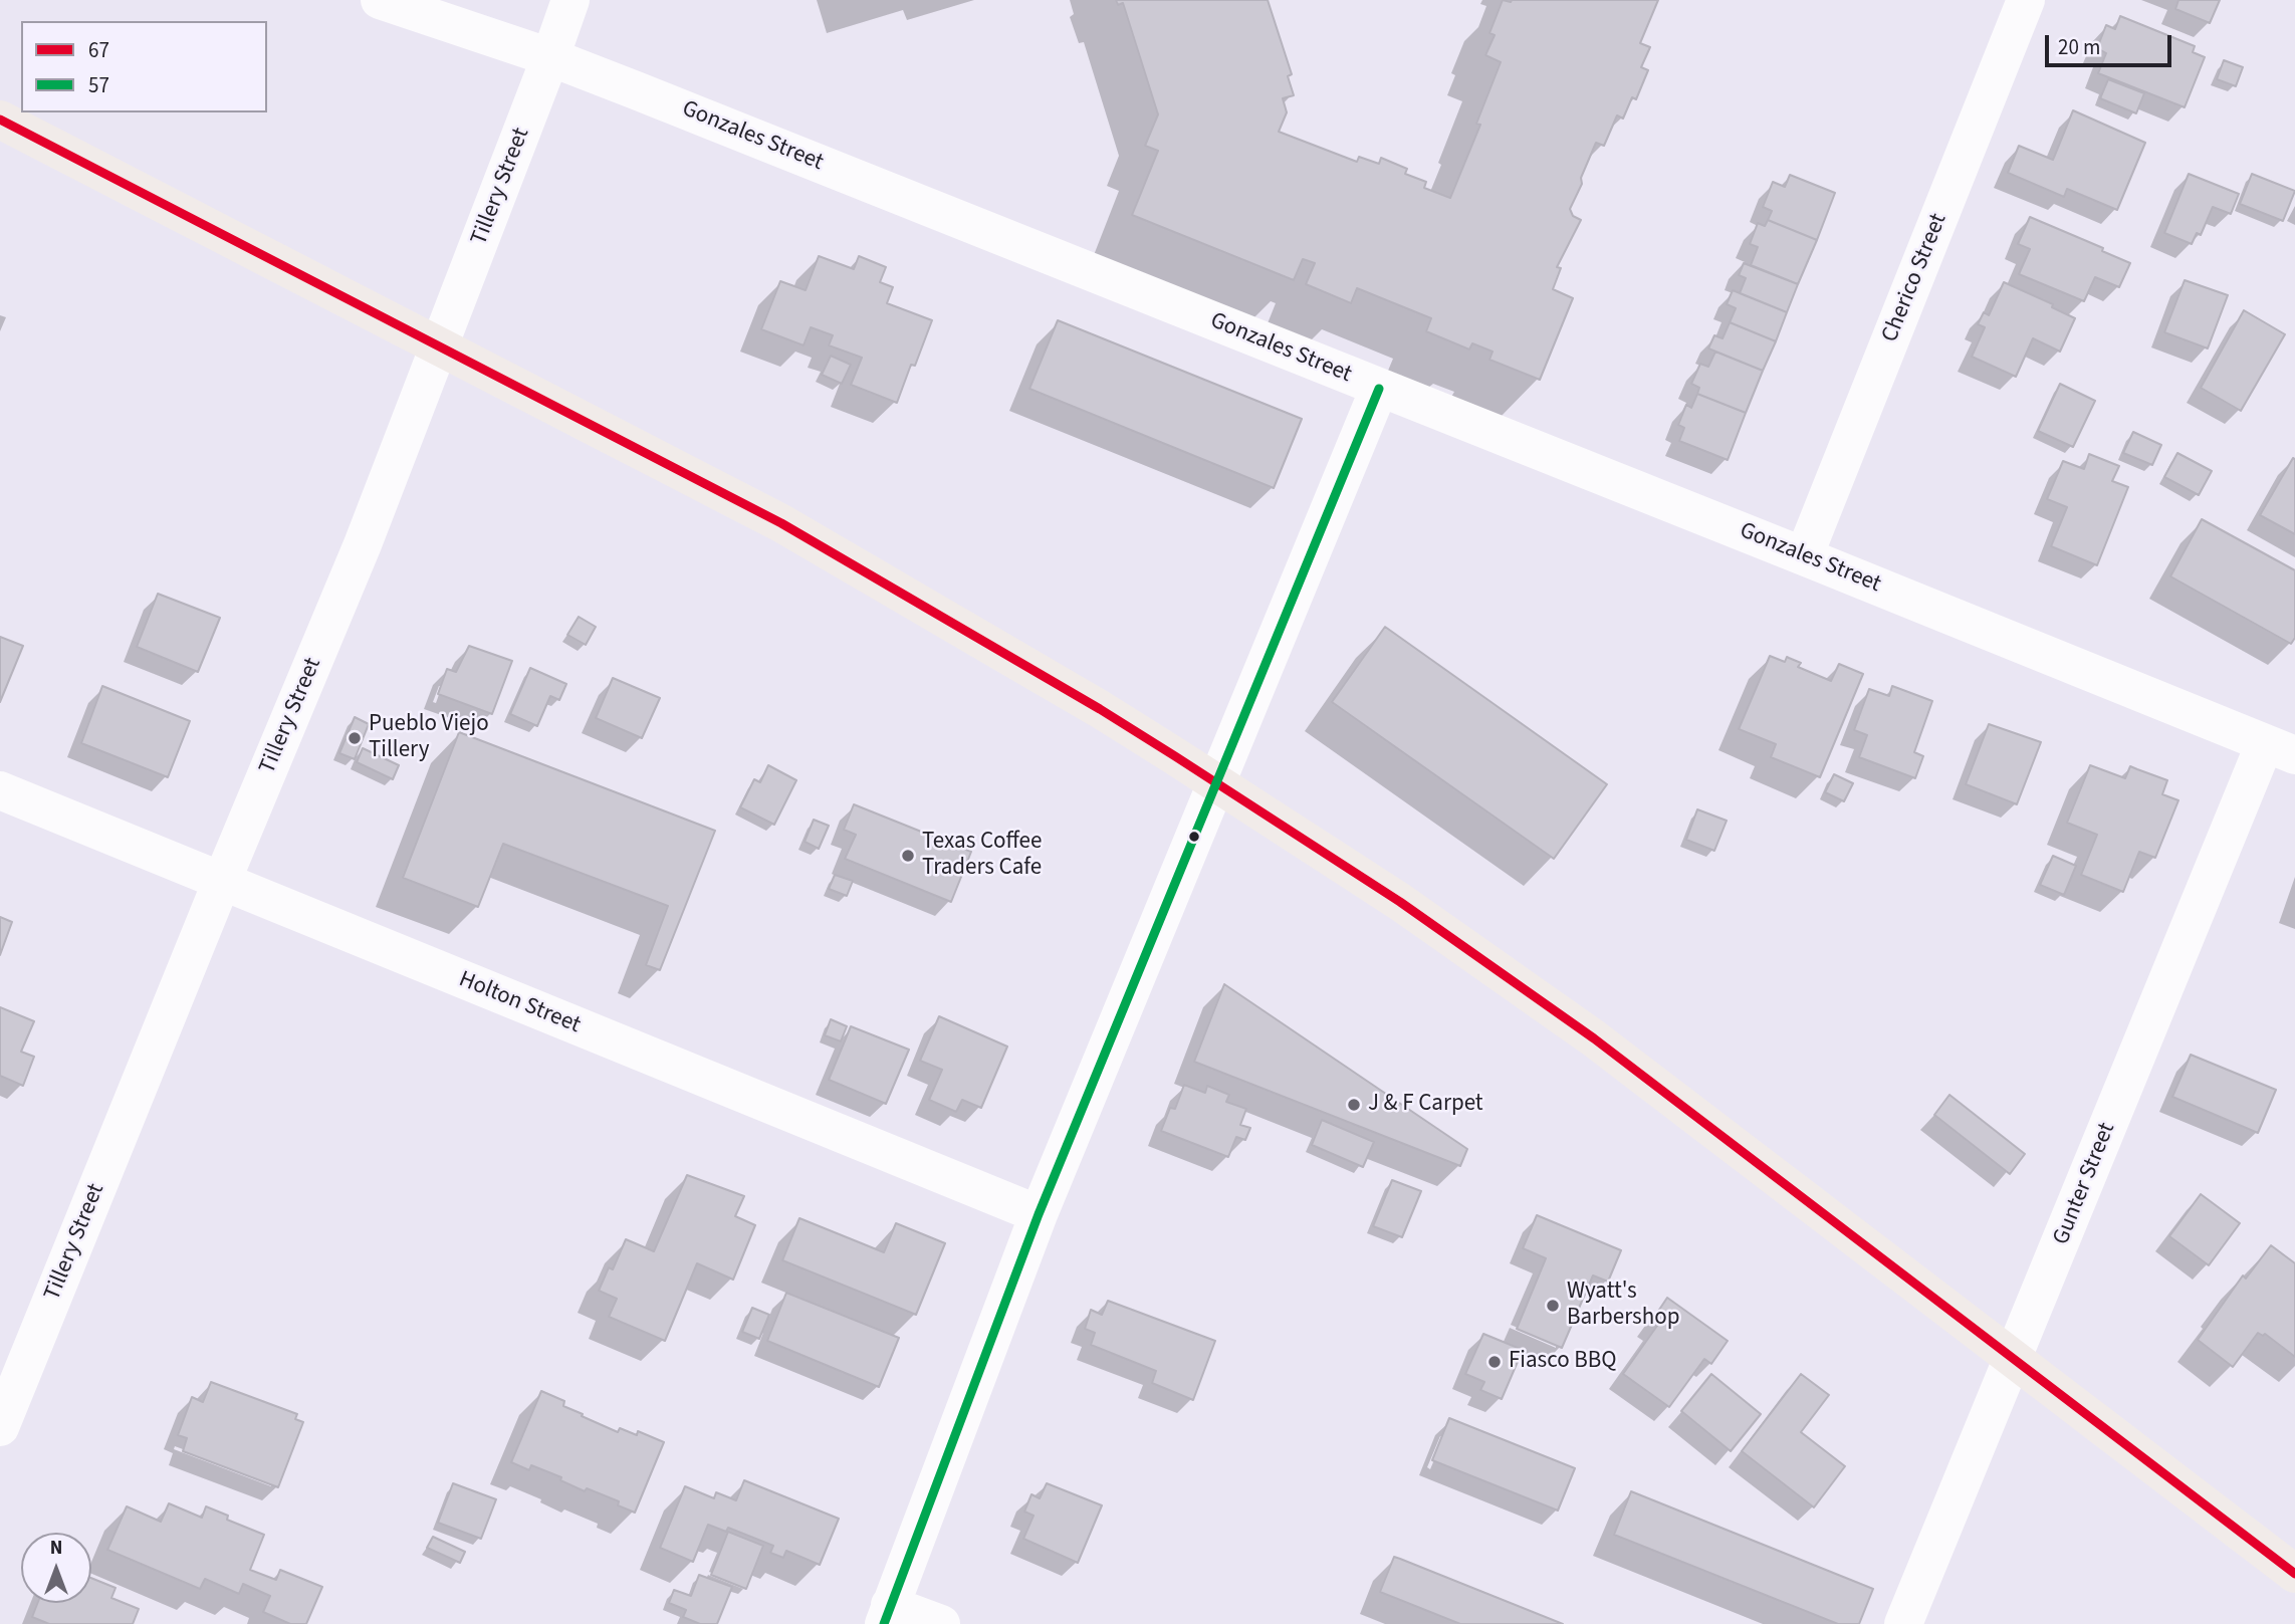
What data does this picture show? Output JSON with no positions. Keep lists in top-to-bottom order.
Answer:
{
  "streets": {
    "street": [
      "Gonzales Street",
      "Tillery Street",
      "Cherico Street",
      "Holton Street",
      "Gunter Street"
    ]
  },
  "crossings": [
    ["Gonzales Street", "Tillery Street"],
    ["Gonzales Street", "Cherico Street"],
    ["Gonzales Street", "Gunter Street"],
    ["Tillery Street", "Holton Street"]
  ],
  "places": [
    "Pueblo Viejo Tillery",
    "Texas Coffee Traders Cafe",
    "J & F Carpet",
    "Wyatt's Barbershop",
    "Fiasco BBQ"
  ],
  "lines": ["transit line 67", "transit line 57"],
  "legend": ["67", "57"],
  "scale_bar": "20 m",
  "north": "top"
}
